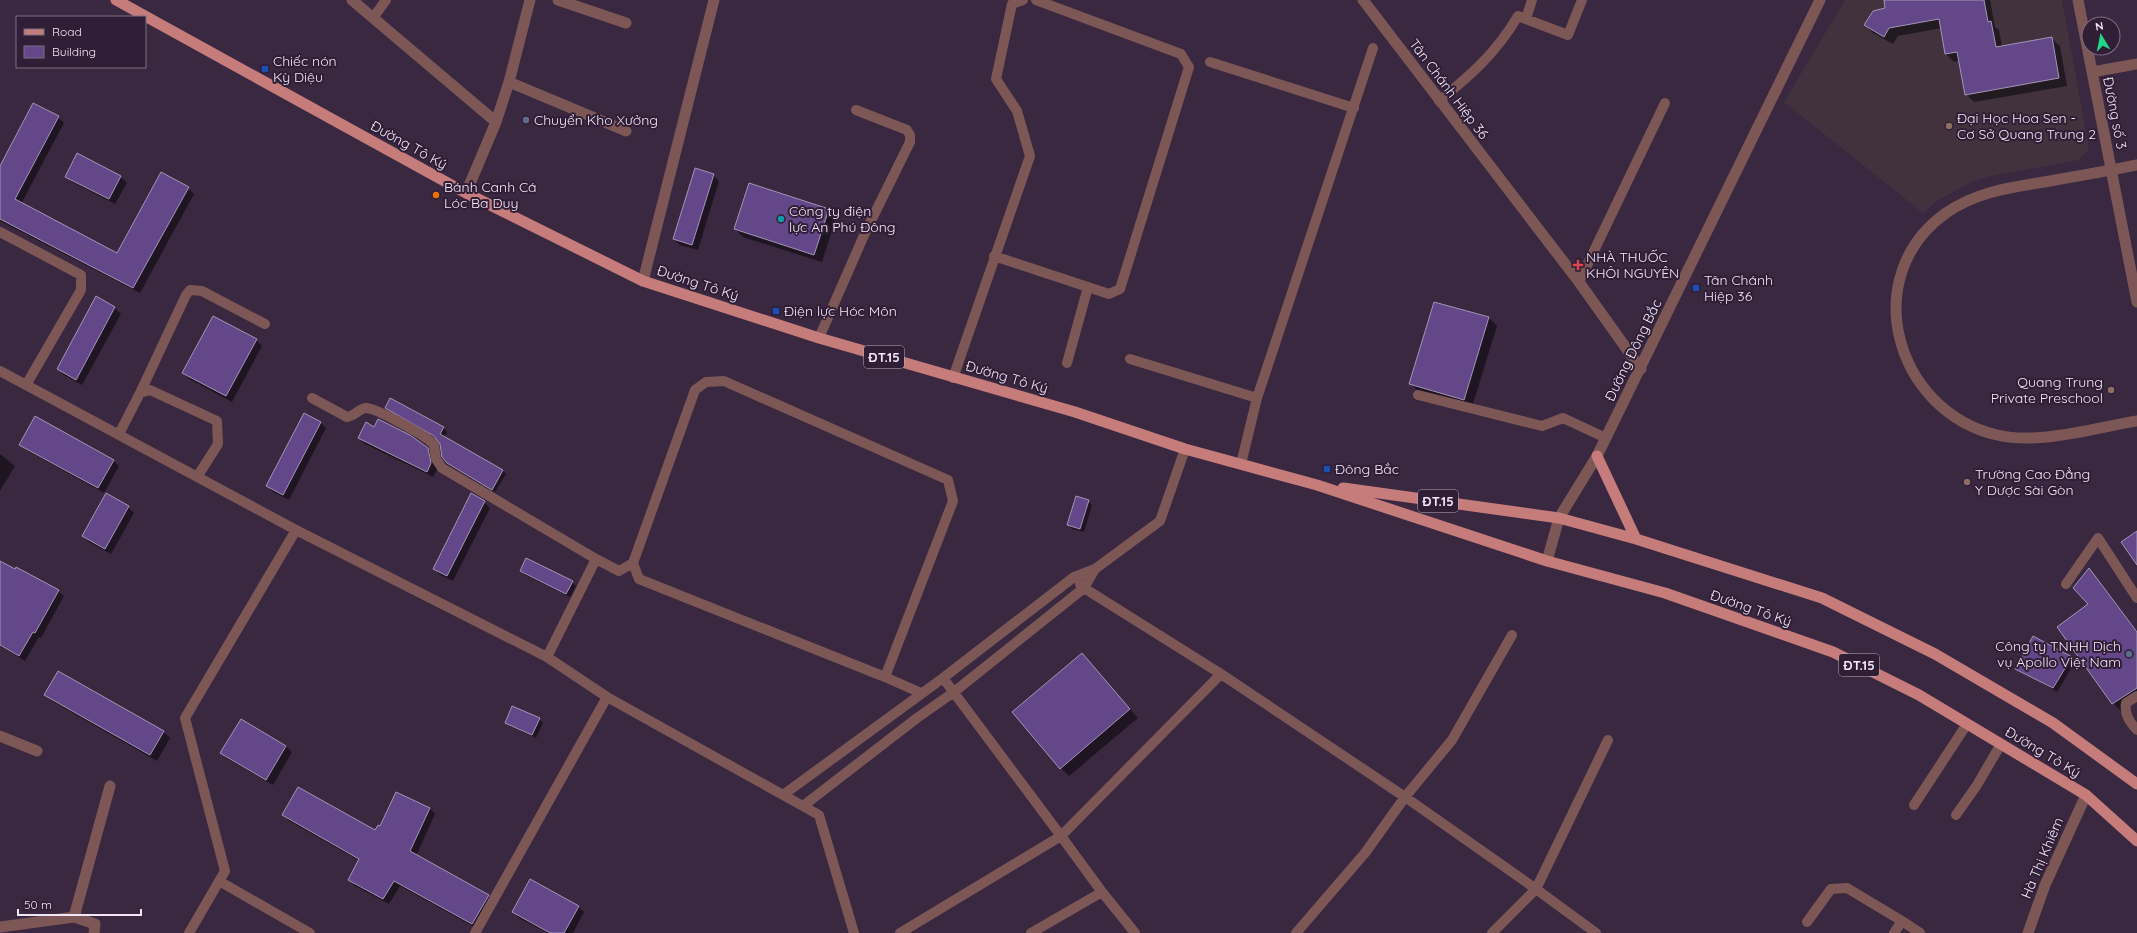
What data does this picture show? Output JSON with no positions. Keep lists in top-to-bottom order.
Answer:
{
  "streets": {
    "main road": ["Đường Tô Ký", "ĐT.15"],
    "street": [
      "Tân Chánh Hiệp 36",
      "Đường số 3",
      "Đường Đông Bắc",
      "Hà Thị Khiêm"
    ]
  },
  "crossings": [
    ["Tân Chánh Hiệp 36", "Đường Đông Bắc"],
    ["Đường Tô Ký", "Đường Đông Bắc"],
    ["Đường Tô Ký", "Hà Thị Khiêm"]
  ],
  "places": {
    "transit": [
      "Chiếc nón Kỳ Diệu",
      "Tân Chánh Hiệp 36",
      "Điện lực Hóc Môn",
      "Đông Bắc"
    ],
    "other": [
      "Chuyển Kho Xưởng",
      "Đại Học Hoa Sen - Cơ Sở Quang Trung 2",
      "Bánh Canh Cá Lóc Ba Duy",
      "Công ty điện lực An Phú Đông",
      "Quang Trung Private Preschool",
      "Trường Cao Đẳng Y Dược Sài Gòn",
      "Công ty TNHH Dịch vụ Apollo Việt Nam"
    ],
    "health": ["NHÀ THUỐC KHÔI NGUYÊN"]
  },
  "legend": ["Road", "Building"],
  "scale_bar": "50 m",
  "north": "top"
}
